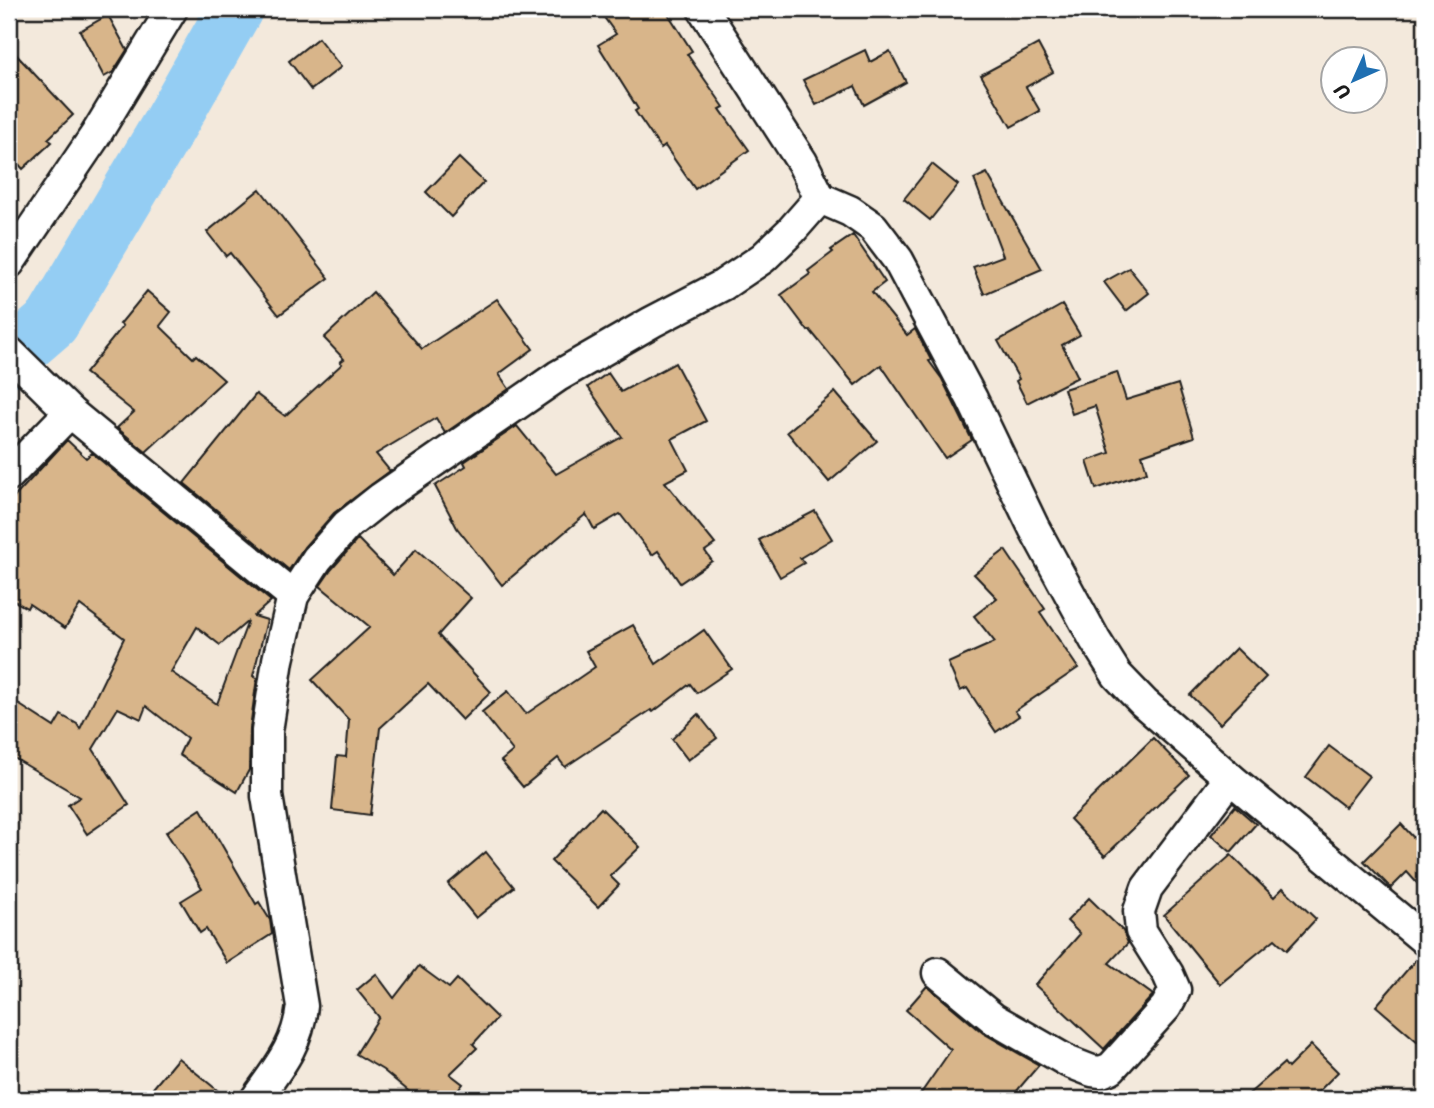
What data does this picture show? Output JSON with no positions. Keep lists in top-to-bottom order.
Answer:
{
  "north": "bottom left"
}
